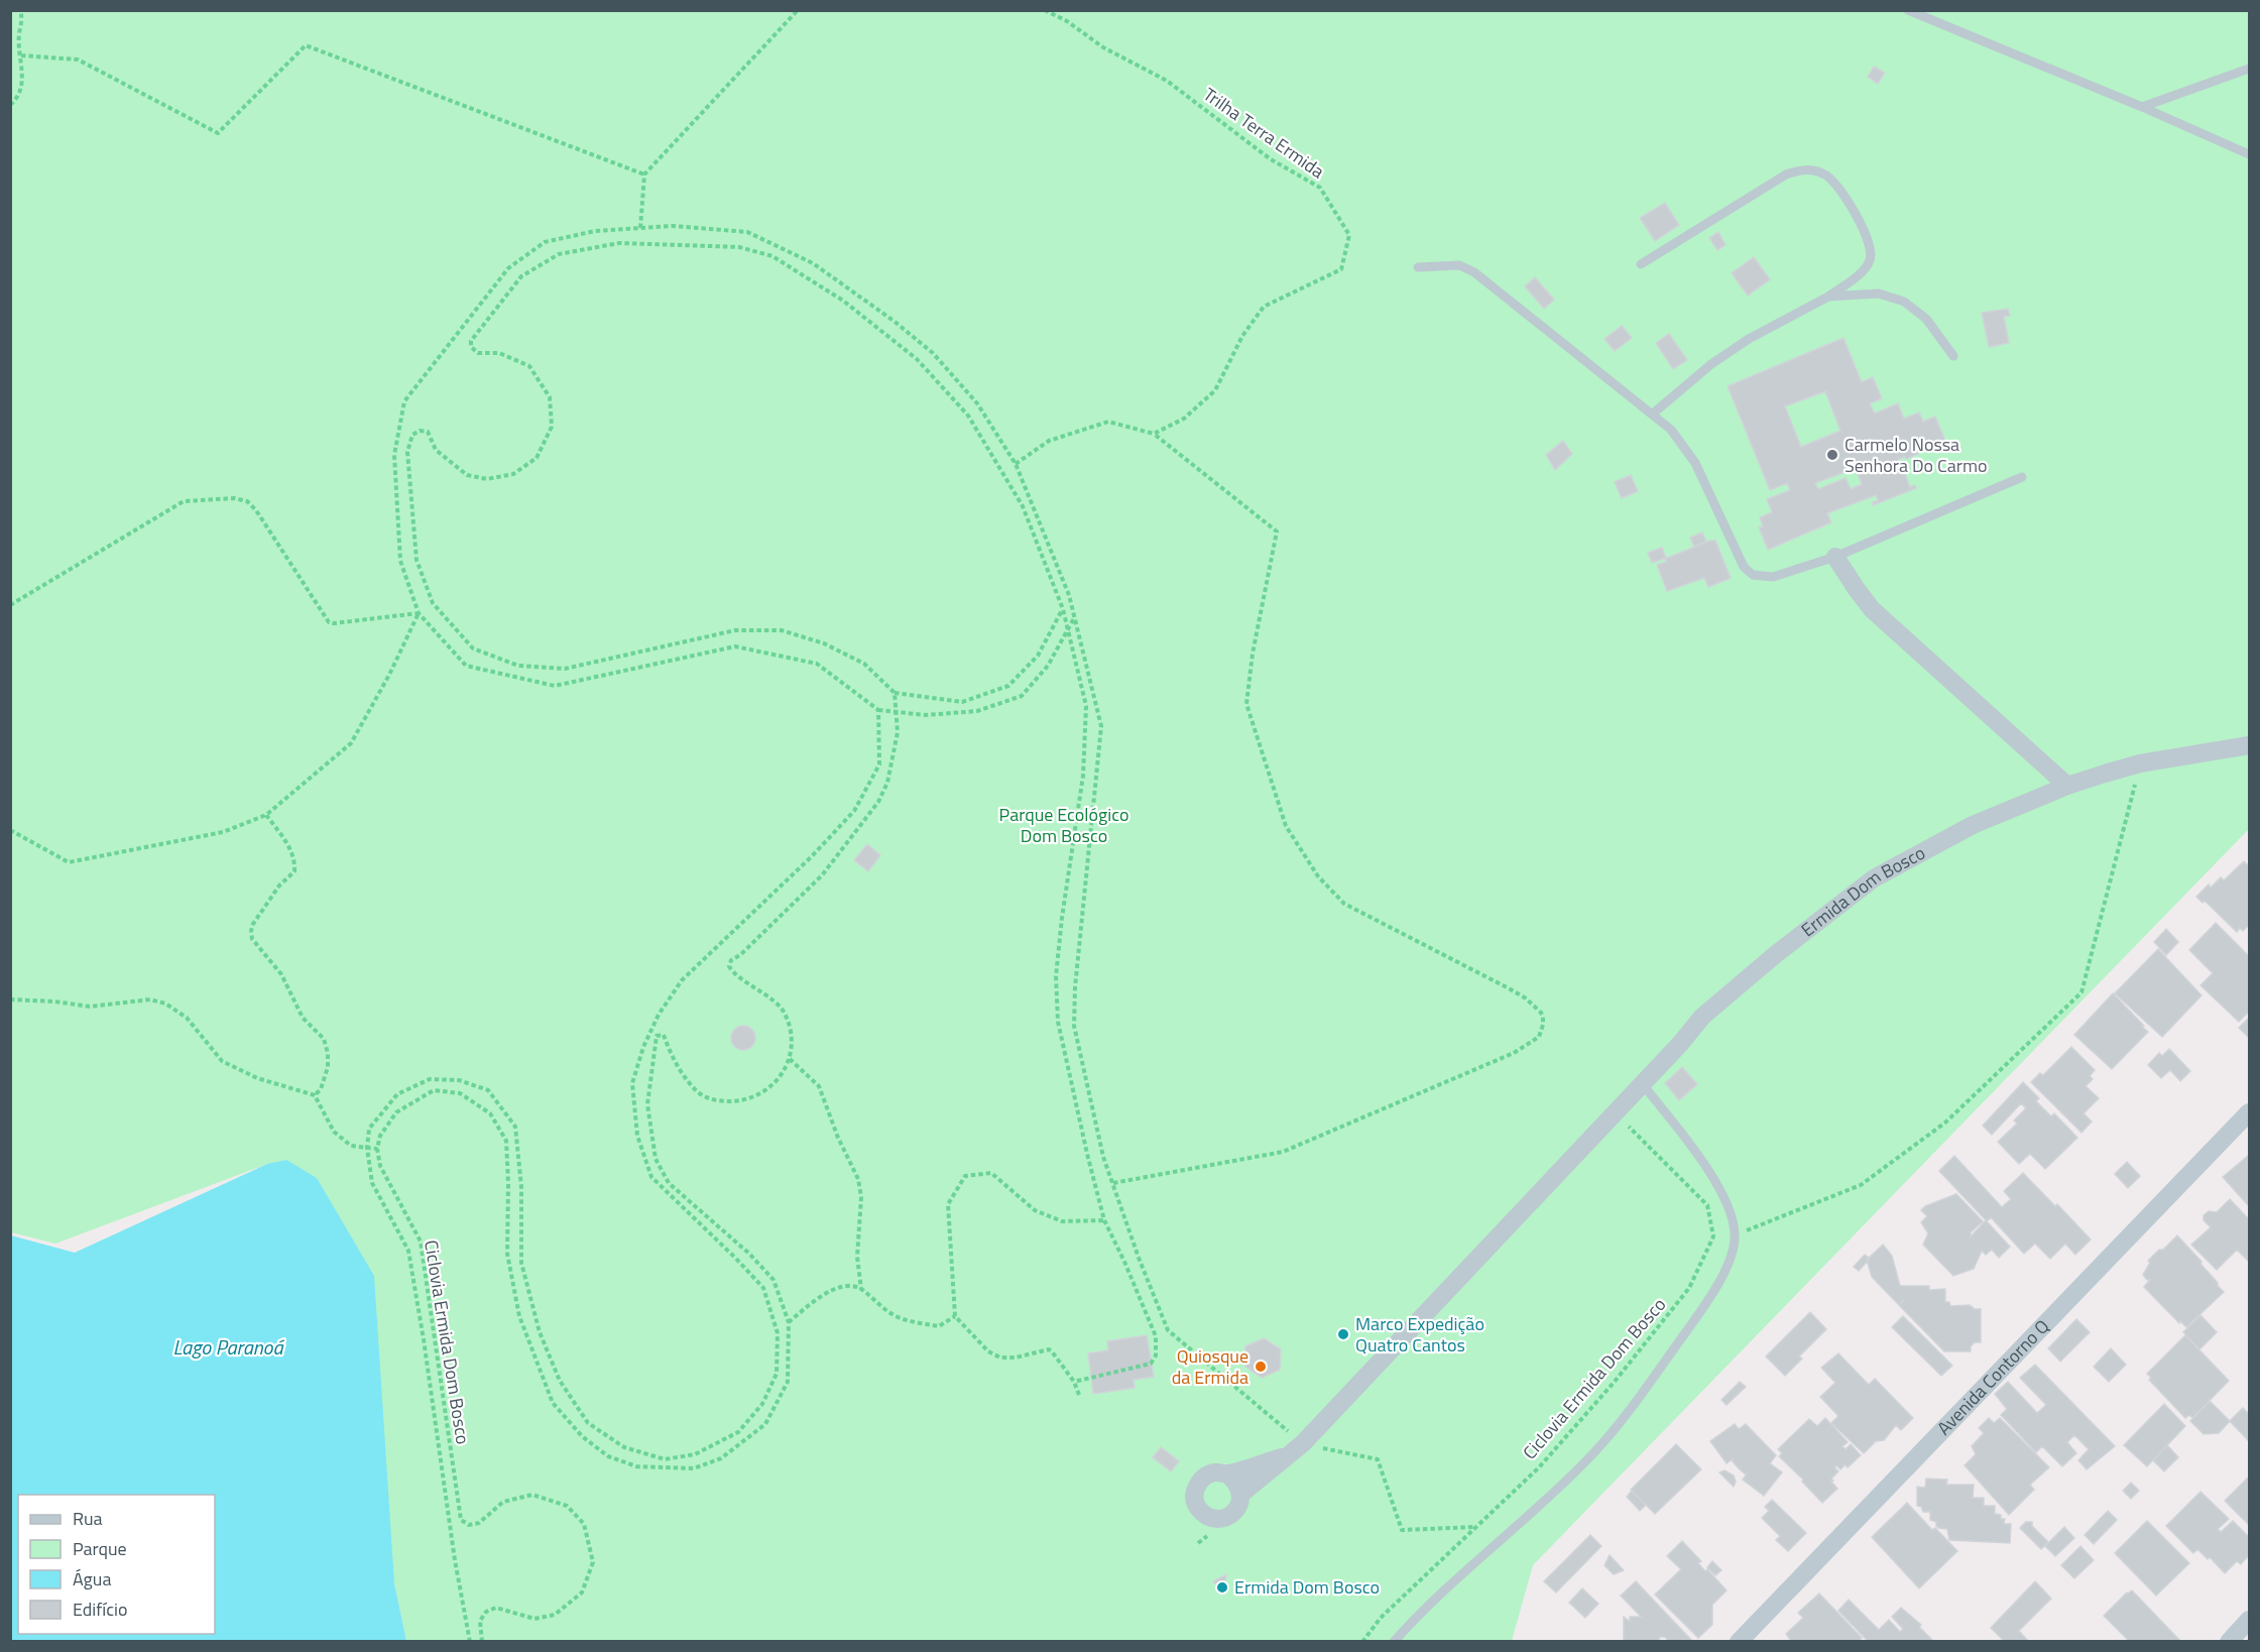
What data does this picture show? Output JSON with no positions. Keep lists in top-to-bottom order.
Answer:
{
  "streets": {
    "street": ["Ermida Dom Bosco", "Avenida Contorno Q"],
    "path": ["Trilha Terra Ermida", "Ciclovia Ermida Dom Bosco"]
  },
  "crossings": [
    ["Ermida Dom Bosco", "Ciclovia Ermida Dom Bosco"]
  ],
  "water": ["Lago Paranoá"],
  "parks": ["Parque Ecológico Dom Bosco"],
  "places": [
    "Carmelo Nossa Senhora Do Carmo",
    "Marco Expedição Quatro Cantos",
    "Quiosque da Ermida",
    "Ermida Dom Bosco"
  ],
  "legend": [
    "Rua",
    "Parque",
    "Água",
    "Edifício"
  ]
}
